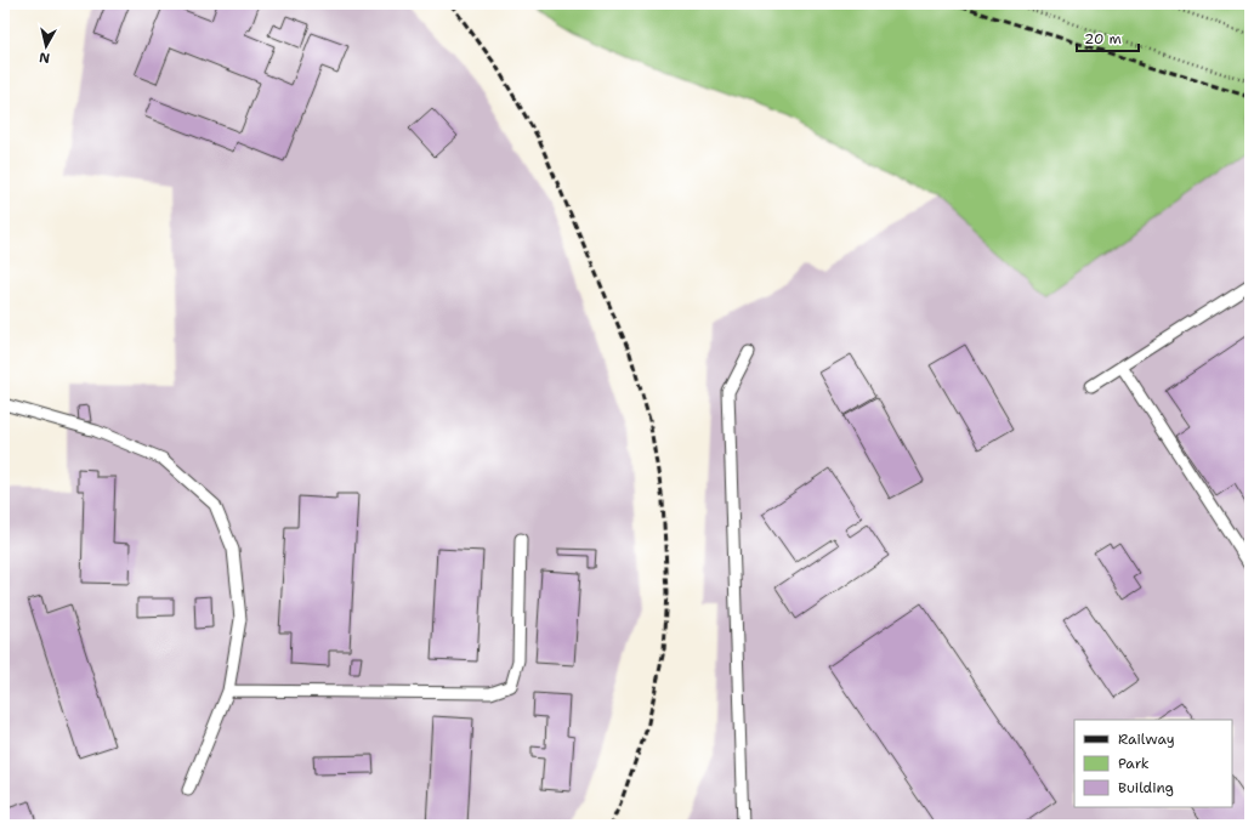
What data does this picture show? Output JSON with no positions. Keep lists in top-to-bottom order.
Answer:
{
  "legend": ["Railway", "Park", "Building"],
  "scale_bar": "20 m",
  "north": "bottom"
}
